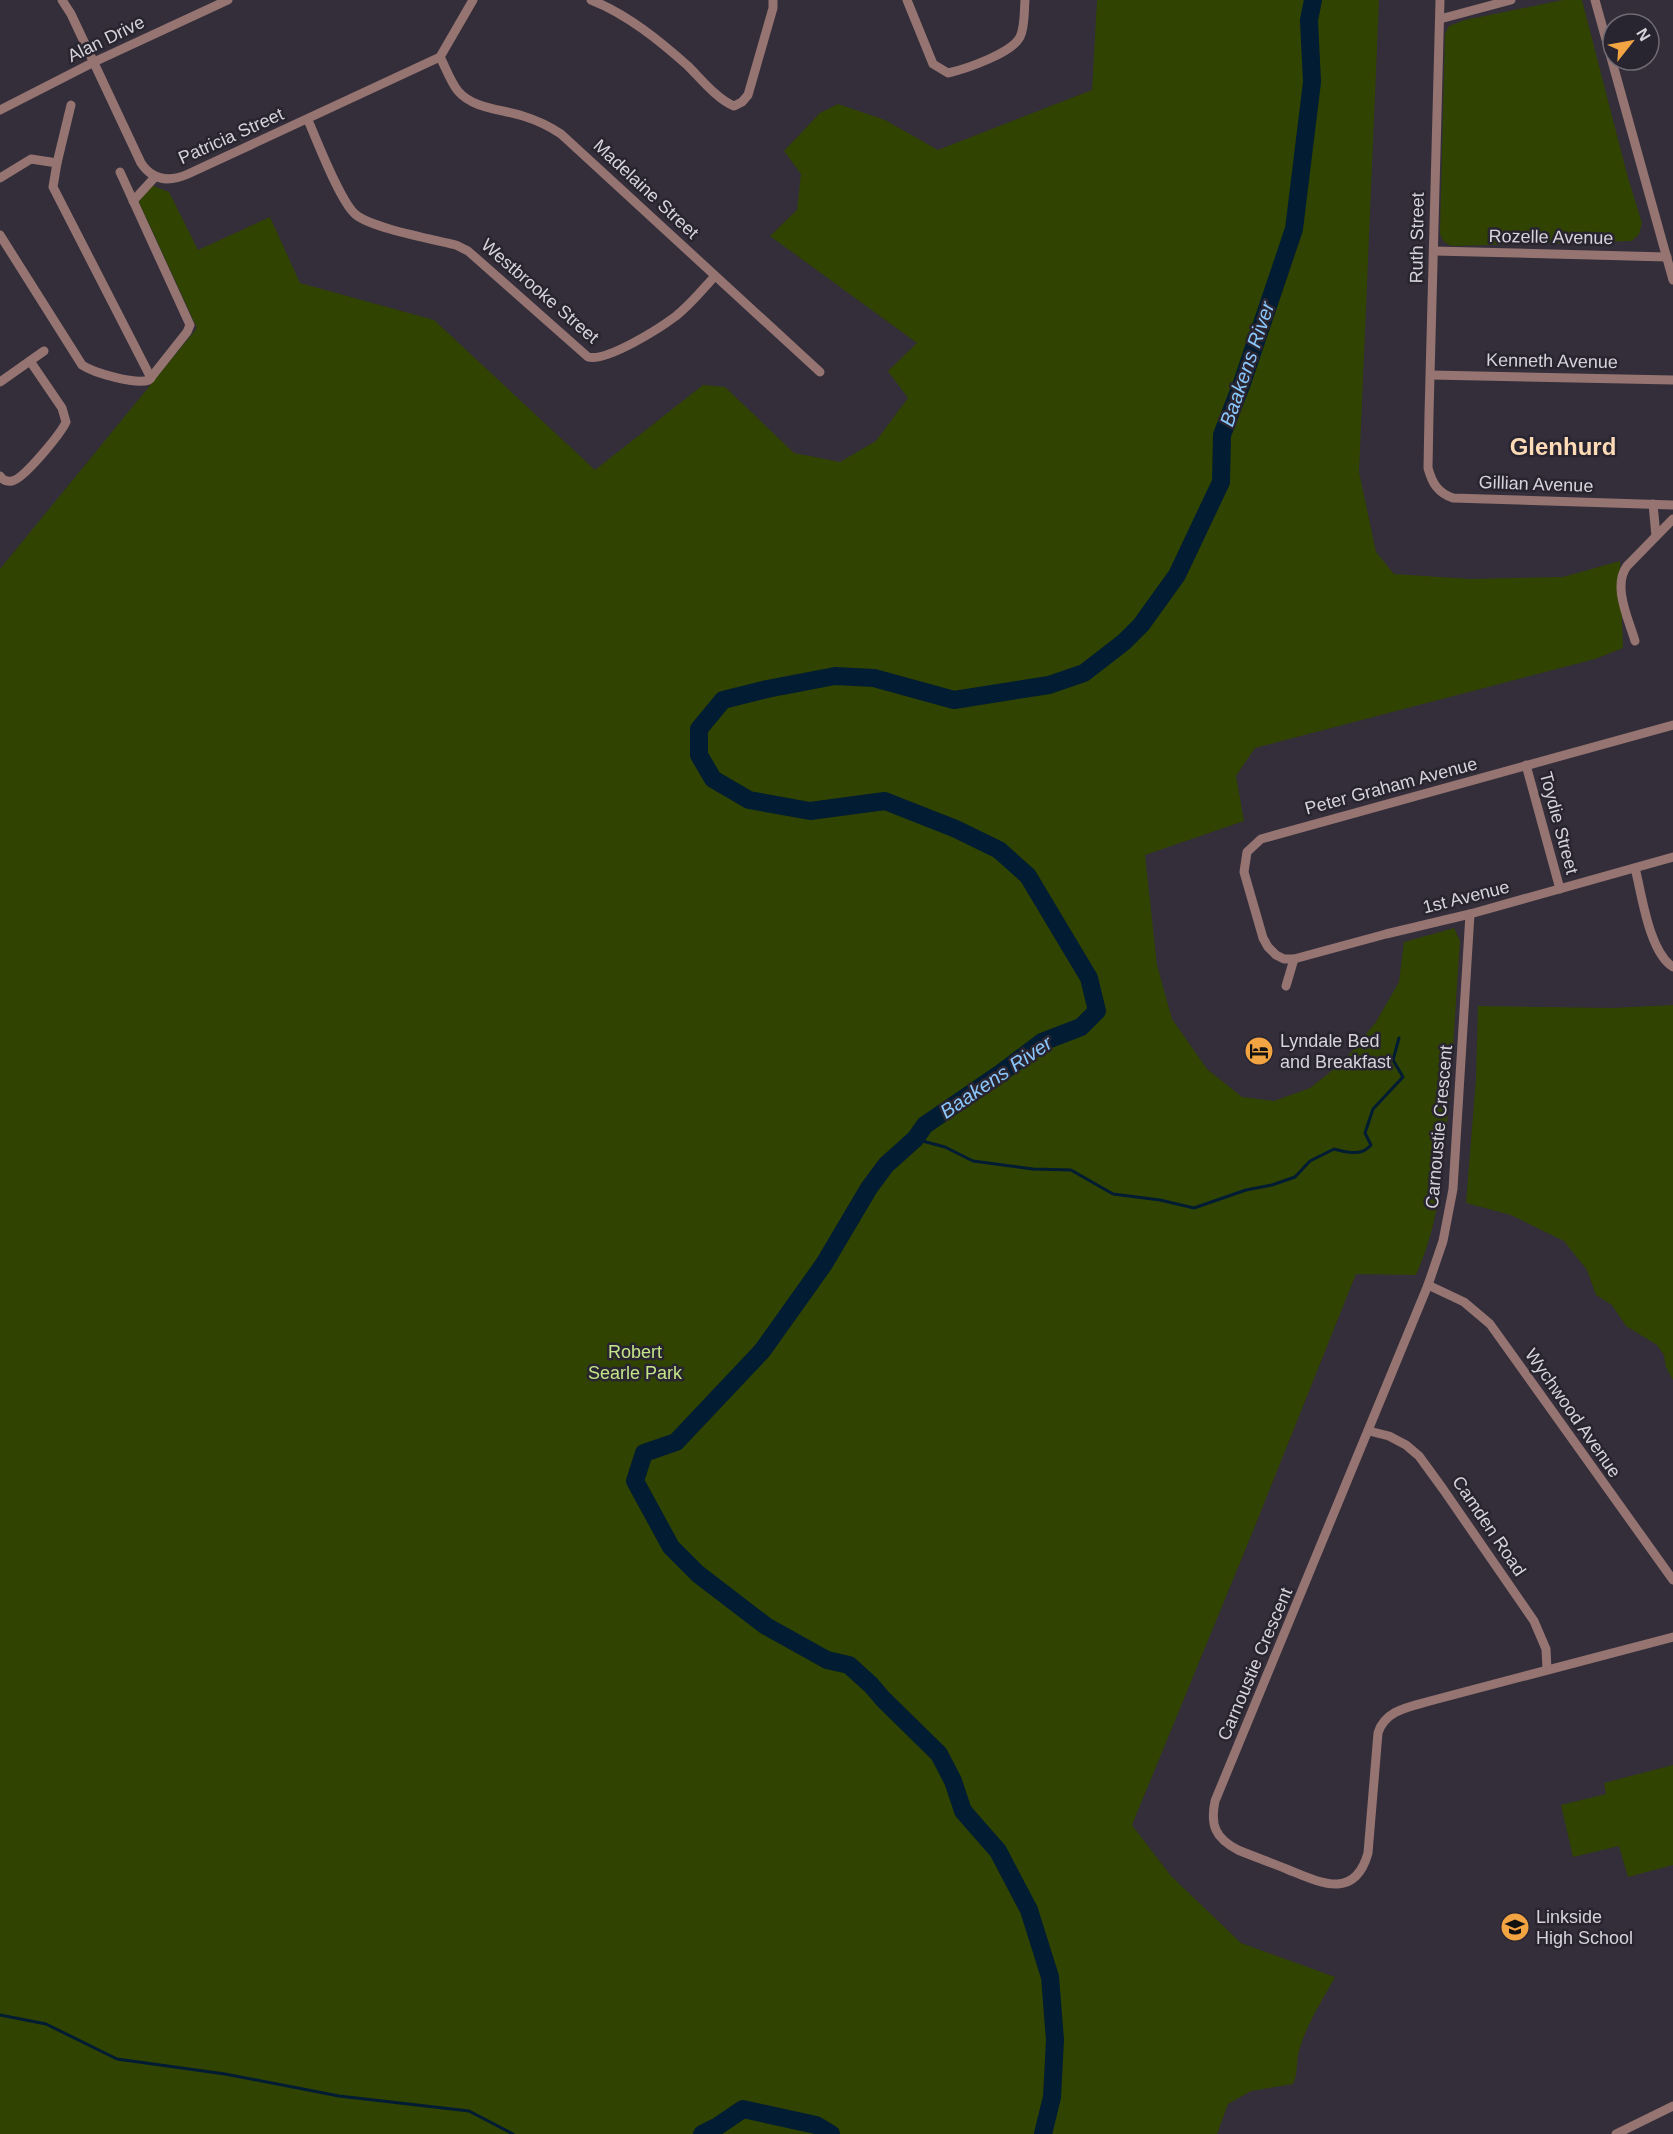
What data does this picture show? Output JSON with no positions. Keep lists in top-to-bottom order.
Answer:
{
  "streets": {
    "street": [
      "Alan Drive",
      "Patricia Street",
      "Madelaine Street",
      "Rozelle Avenue",
      "Ruth Street",
      "Westbrooke Street",
      "Kenneth Avenue",
      "Gillian Avenue",
      "Peter Graham Avenue",
      "Toydie Street",
      "1st Avenue",
      "Carnoustie Crescent",
      "Wychwood Avenue",
      "Camden Road"
    ]
  },
  "crossings": [
    ["Patricia Street", "Madelaine Street"],
    ["Patricia Street", "Westbrooke Street"],
    ["Madelaine Street", "Westbrooke Street"],
    ["Rozelle Avenue", "Ruth Street"],
    ["Ruth Street", "Kenneth Avenue"],
    ["Ruth Street", "Gillian Avenue"],
    ["Peter Graham Avenue", "Toydie Street"],
    ["Peter Graham Avenue", "1st Avenue"],
    ["Toydie Street", "1st Avenue"],
    ["1st Avenue", "Carnoustie Crescent"],
    ["Carnoustie Crescent", "Wychwood Avenue"],
    ["Carnoustie Crescent", "Camden Road"]
  ],
  "districts": ["Glenhurd"],
  "water": ["Baakens River"],
  "parks": ["Robert Searle Park"],
  "places": {
    "hotel": ["Lyndale Bed and Breakfast"],
    "school or university": ["Linkside High School"]
  },
  "north": "top right"
}
